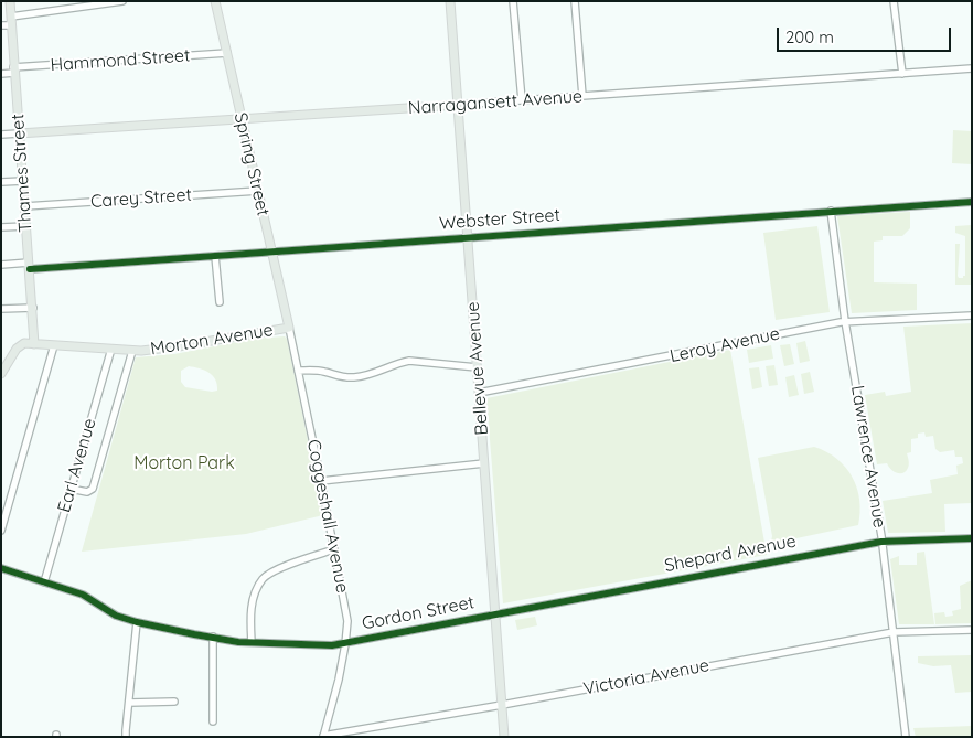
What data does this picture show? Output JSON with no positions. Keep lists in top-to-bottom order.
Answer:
{
  "streets": {
    "main road": [
      "Narragansett Avenue",
      "Spring Street",
      "Thames Street",
      "Morton Avenue",
      "Bellevue Avenue"
    ],
    "street": [
      "Hammond Street",
      "Carey Street",
      "Webster Street",
      "Leroy Avenue",
      "Lawrence Avenue",
      "Earl Avenue",
      "Coggeshall Avenue",
      "Shepard Avenue",
      "Gordon Street",
      "Victoria Avenue"
    ]
  },
  "crossings": [
    ["Hammond Street", "Spring Street"],
    ["Hammond Street", "Thames Street"],
    ["Narragansett Avenue", "Spring Street"],
    ["Narragansett Avenue", "Thames Street"],
    ["Narragansett Avenue", "Bellevue Avenue"],
    ["Spring Street", "Carey Street"],
    ["Spring Street", "Webster Street"],
    ["Spring Street", "Morton Avenue"],
    ["Spring Street", "Coggeshall Avenue"],
    ["Thames Street", "Carey Street"],
    ["Thames Street", "Webster Street"],
    ["Thames Street", "Morton Avenue"],
    ["Webster Street", "Bellevue Avenue"],
    ["Webster Street", "Lawrence Avenue"],
    ["Morton Avenue", "Earl Avenue"],
    ["Morton Avenue", "Coggeshall Avenue"],
    ["Leroy Avenue", "Bellevue Avenue"],
    ["Leroy Avenue", "Lawrence Avenue"],
    ["Bellevue Avenue", "Shepard Avenue"],
    ["Bellevue Avenue", "Gordon Street"],
    ["Bellevue Avenue", "Victoria Avenue"],
    ["Lawrence Avenue", "Shepard Avenue"],
    ["Lawrence Avenue", "Victoria Avenue"],
    ["Earl Avenue", "Gordon Street"],
    ["Coggeshall Avenue", "Gordon Street"],
    ["Coggeshall Avenue", "Victoria Avenue"],
    ["Shepard Avenue", "Gordon Street"]
  ],
  "parks": ["Morton Park"],
  "scale_bar": "200 m"
}
